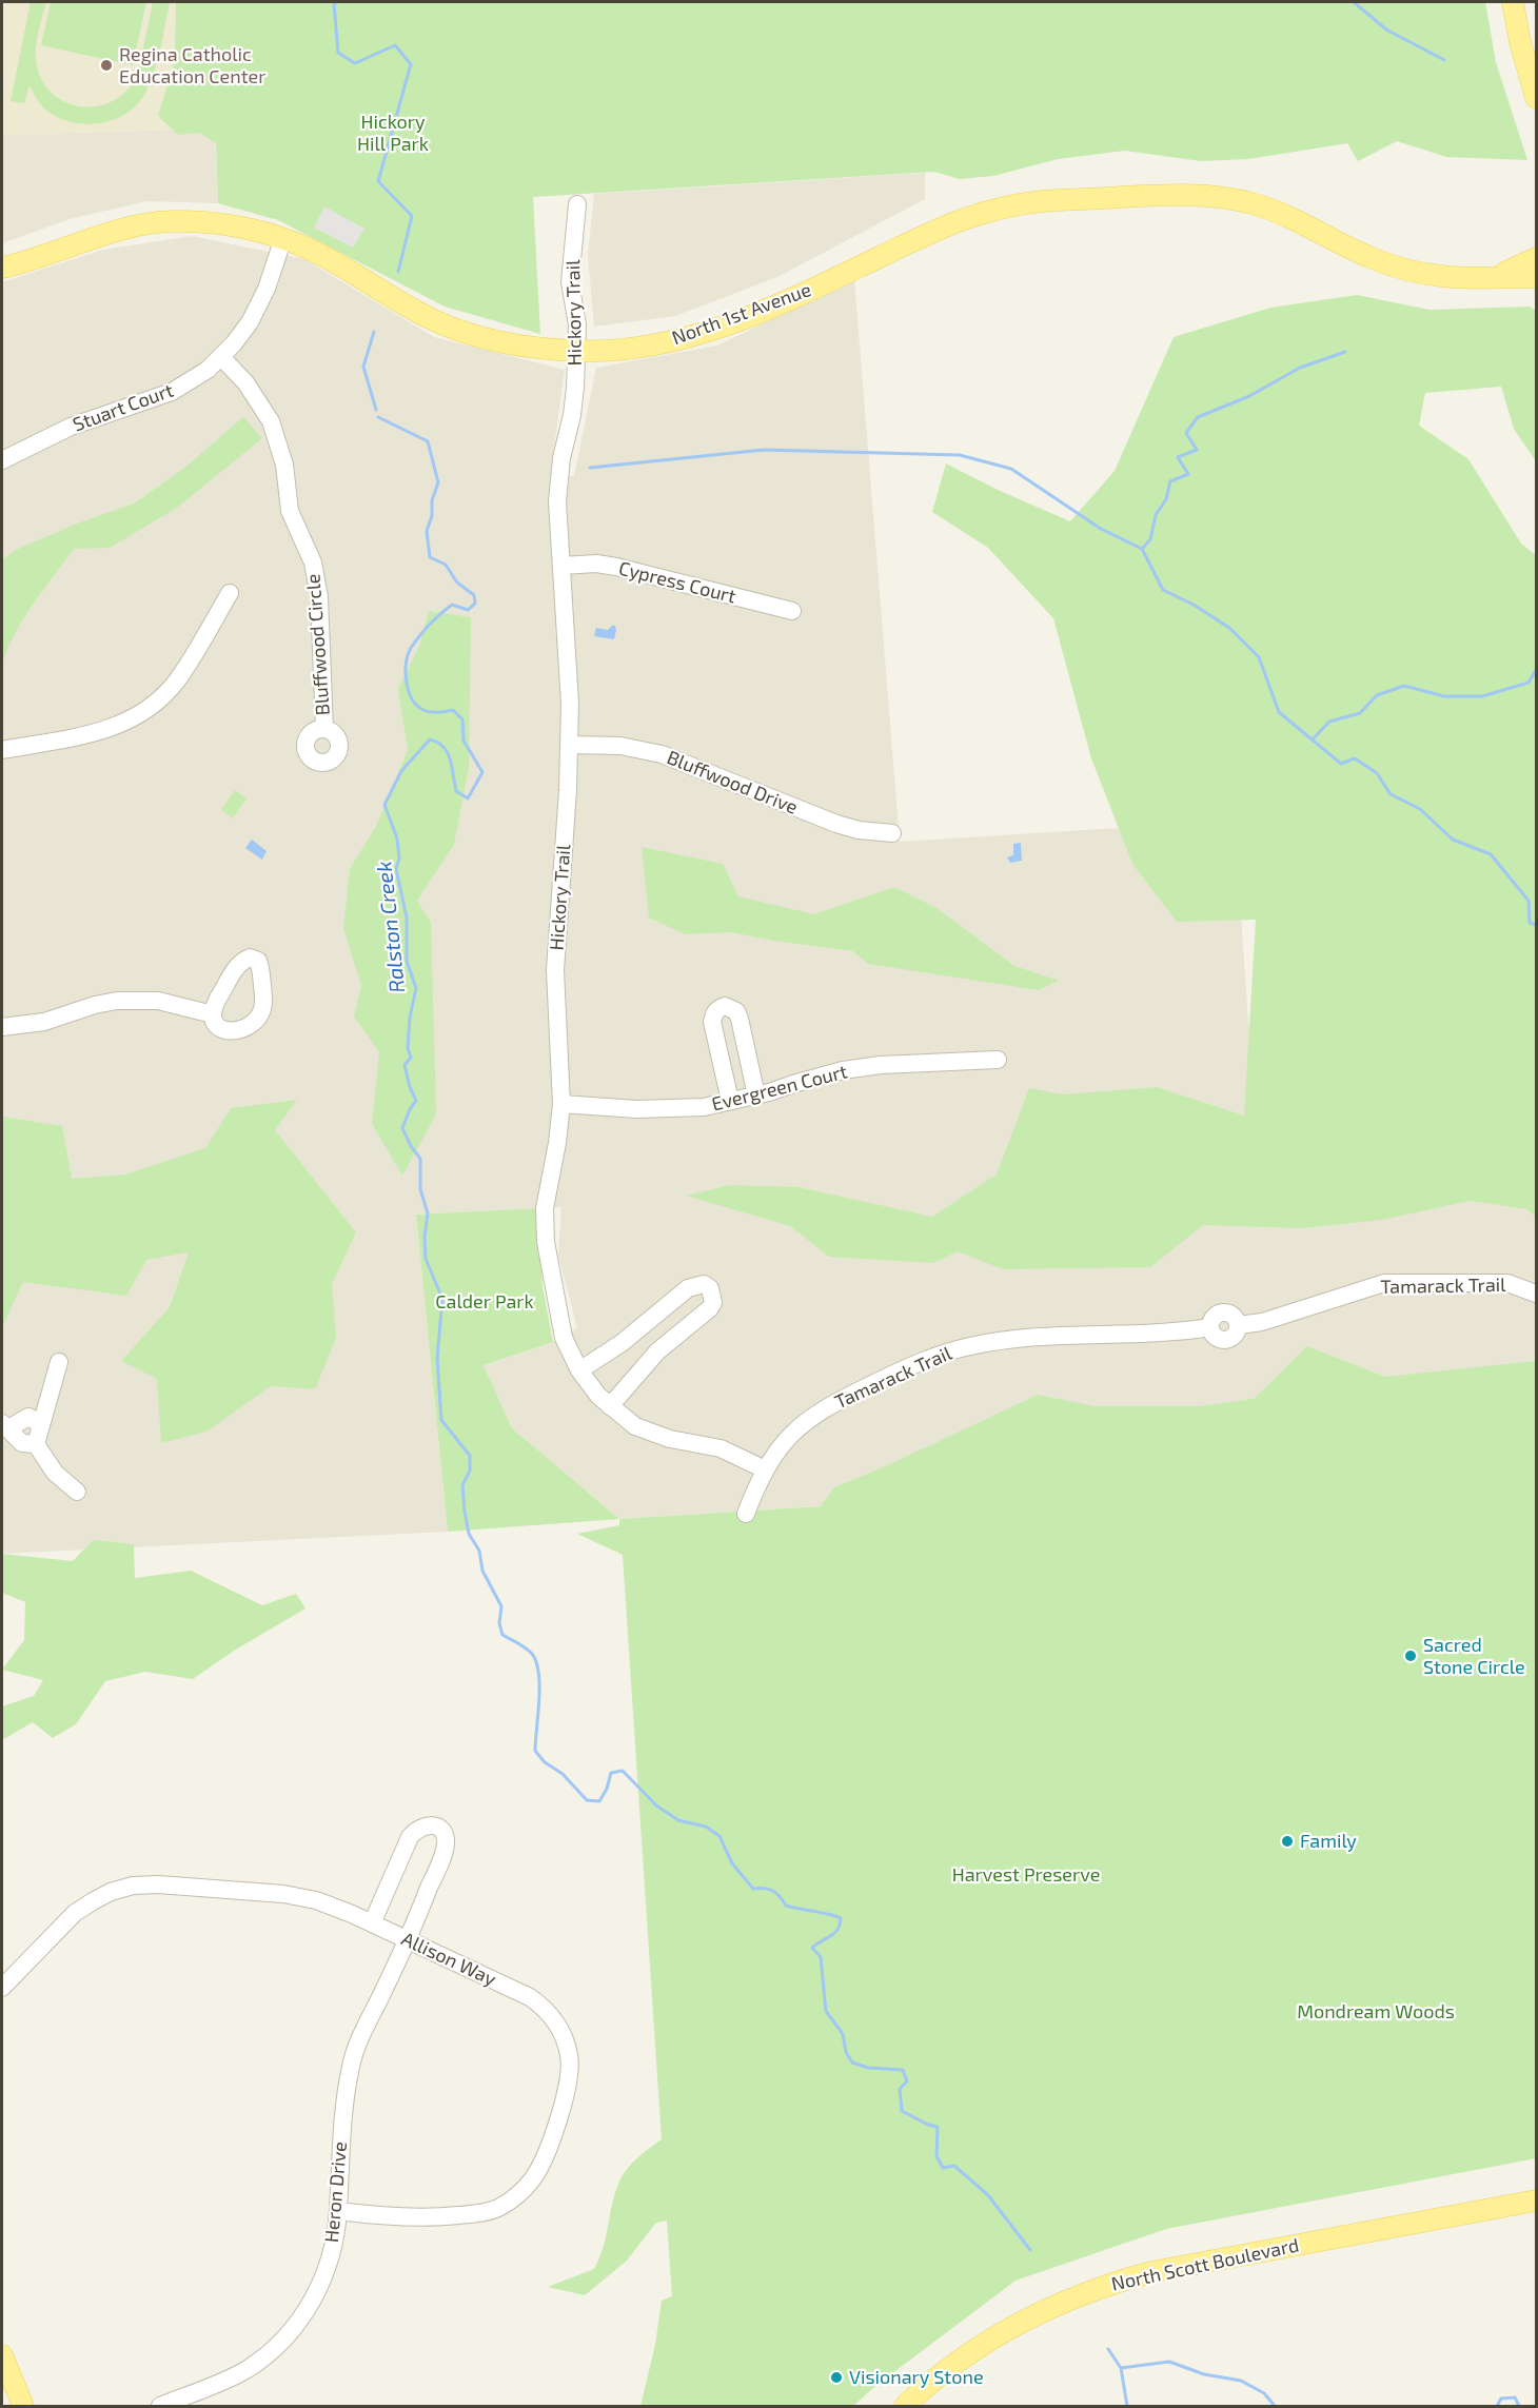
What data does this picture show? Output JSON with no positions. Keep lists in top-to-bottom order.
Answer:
{
  "streets": {
    "main road": ["North 1st Avenue", "North Scott Boulevard"],
    "street": [
      "Hickory Trail",
      "Stuart Court",
      "Cypress Court",
      "Bluffwood Circle",
      "Bluffwood Drive",
      "Evergreen Court",
      "Tamarack Trail",
      "Allison Way",
      "Heron Drive"
    ]
  },
  "crossings": [
    ["Hickory Trail", "North 1st Avenue"],
    ["Hickory Trail", "Cypress Court"],
    ["Hickory Trail", "Bluffwood Drive"],
    ["Hickory Trail", "Evergreen Court"],
    ["Hickory Trail", "Tamarack Trail"],
    ["North 1st Avenue", "Stuart Court"],
    ["Stuart Court", "Bluffwood Circle"],
    ["Allison Way", "Heron Drive"]
  ],
  "water": ["Ralston Creek"],
  "parks": [
    "Hickory Hill Park",
    "Calder Park",
    "Harvest Preserve",
    "Mondream Woods"
  ],
  "places": [
    "Regina Catholic Education Center",
    "Sacred Stone Circle",
    "Family",
    "Visionary Stone"
  ]
}
